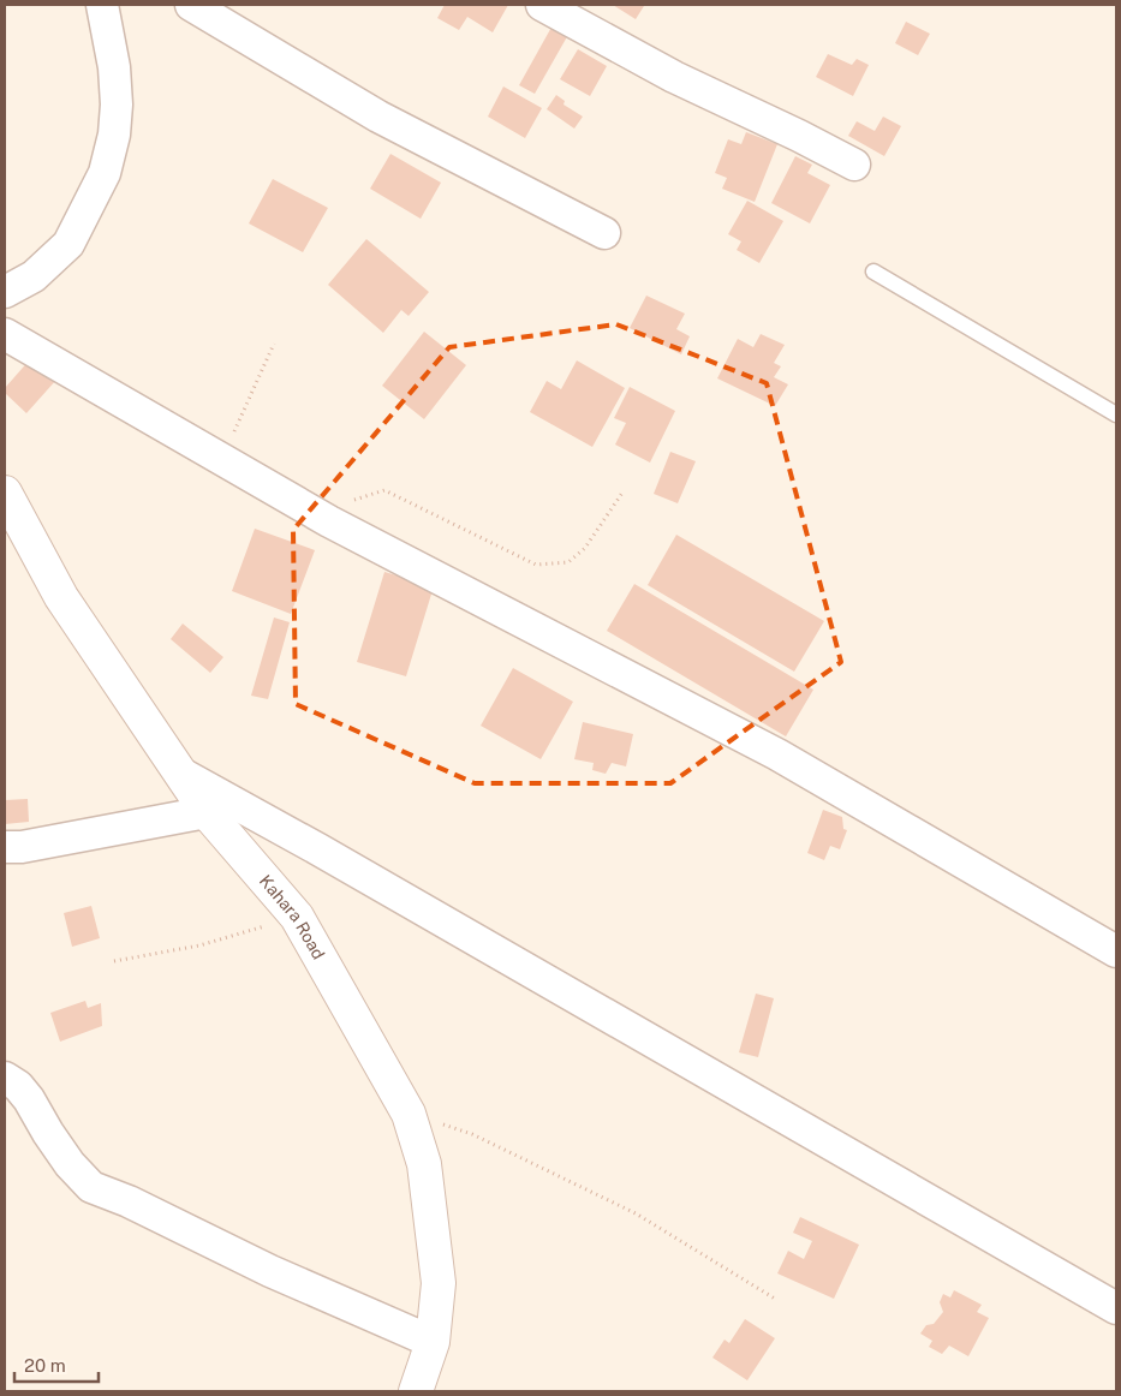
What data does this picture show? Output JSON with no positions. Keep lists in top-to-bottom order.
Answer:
{
  "streets": {
    "street": ["Kahara Road"]
  },
  "scale_bar": "20 m"
}
